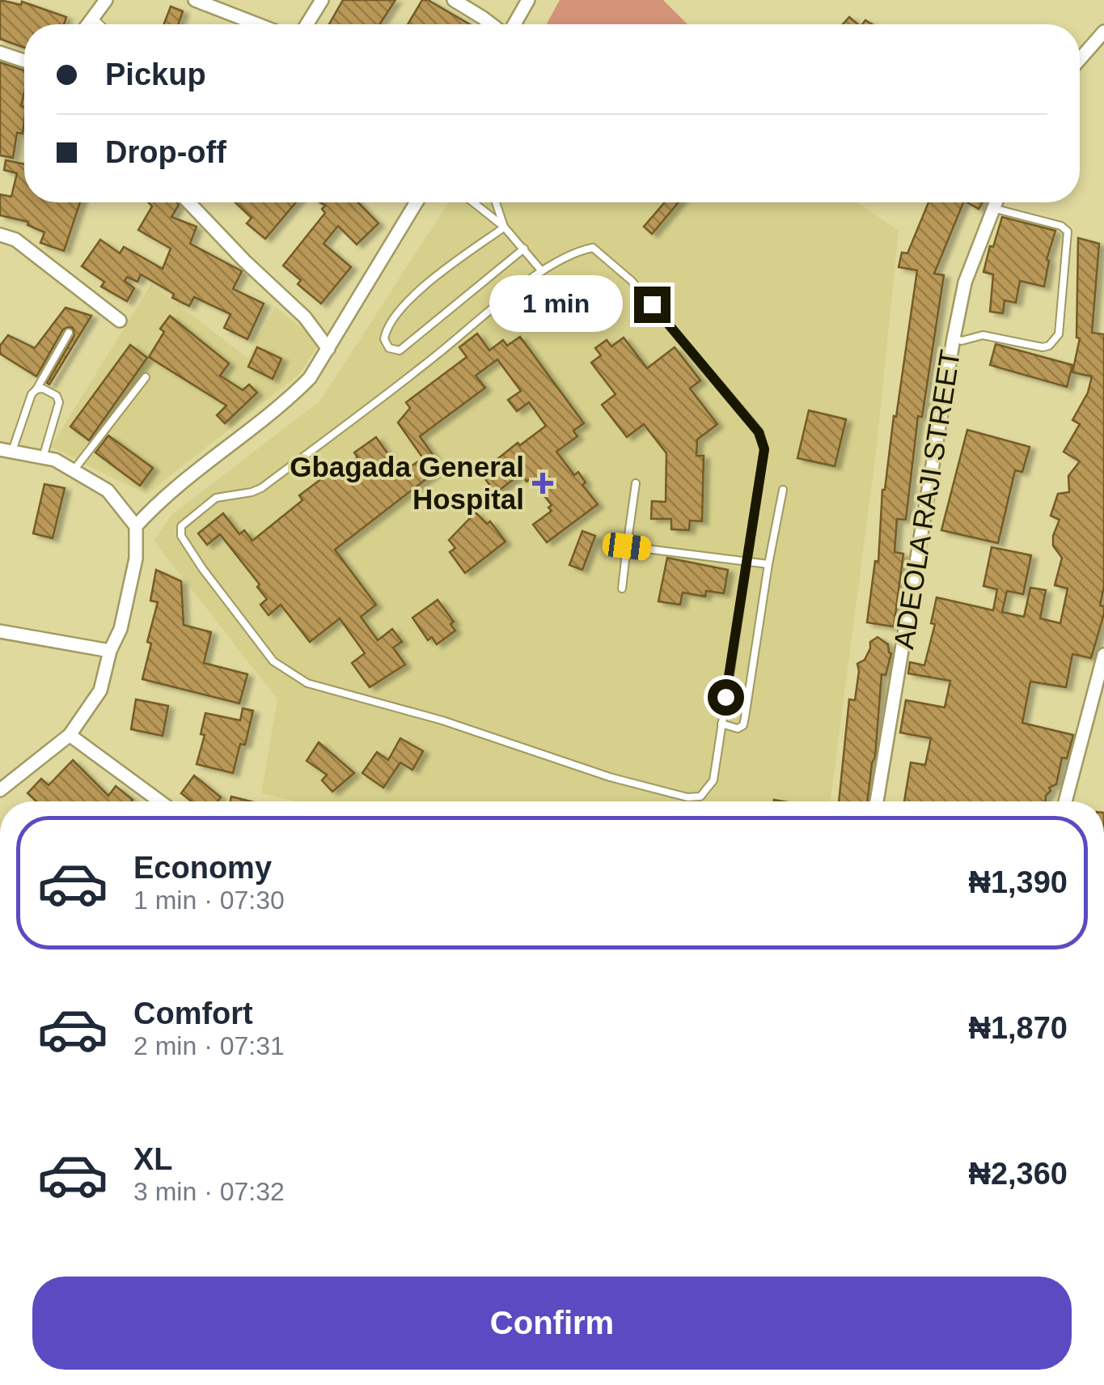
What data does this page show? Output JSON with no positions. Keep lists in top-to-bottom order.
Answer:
{
  "streets": {
    "street": ["ADEOLA RAJI STREET"]
  },
  "places": {
    "health": ["Gbagada General Hospital"]
  },
  "page": {
    "banner": ["Pickup", "Drop-off"],
    "bubble": "1 min",
    "list": [
      {
        "name": "Economy",
        "note": "1 min · 07:30",
        "value": "₦1,390"
      },
      {
        "name": "Comfort",
        "note": "2 min · 07:31",
        "value": "₦1,870"
      },
      {
        "name": "XL",
        "note": "3 min · 07:32",
        "value": "₦2,360"
      }
    ],
    "buttons": "Confirm"
  }
}
